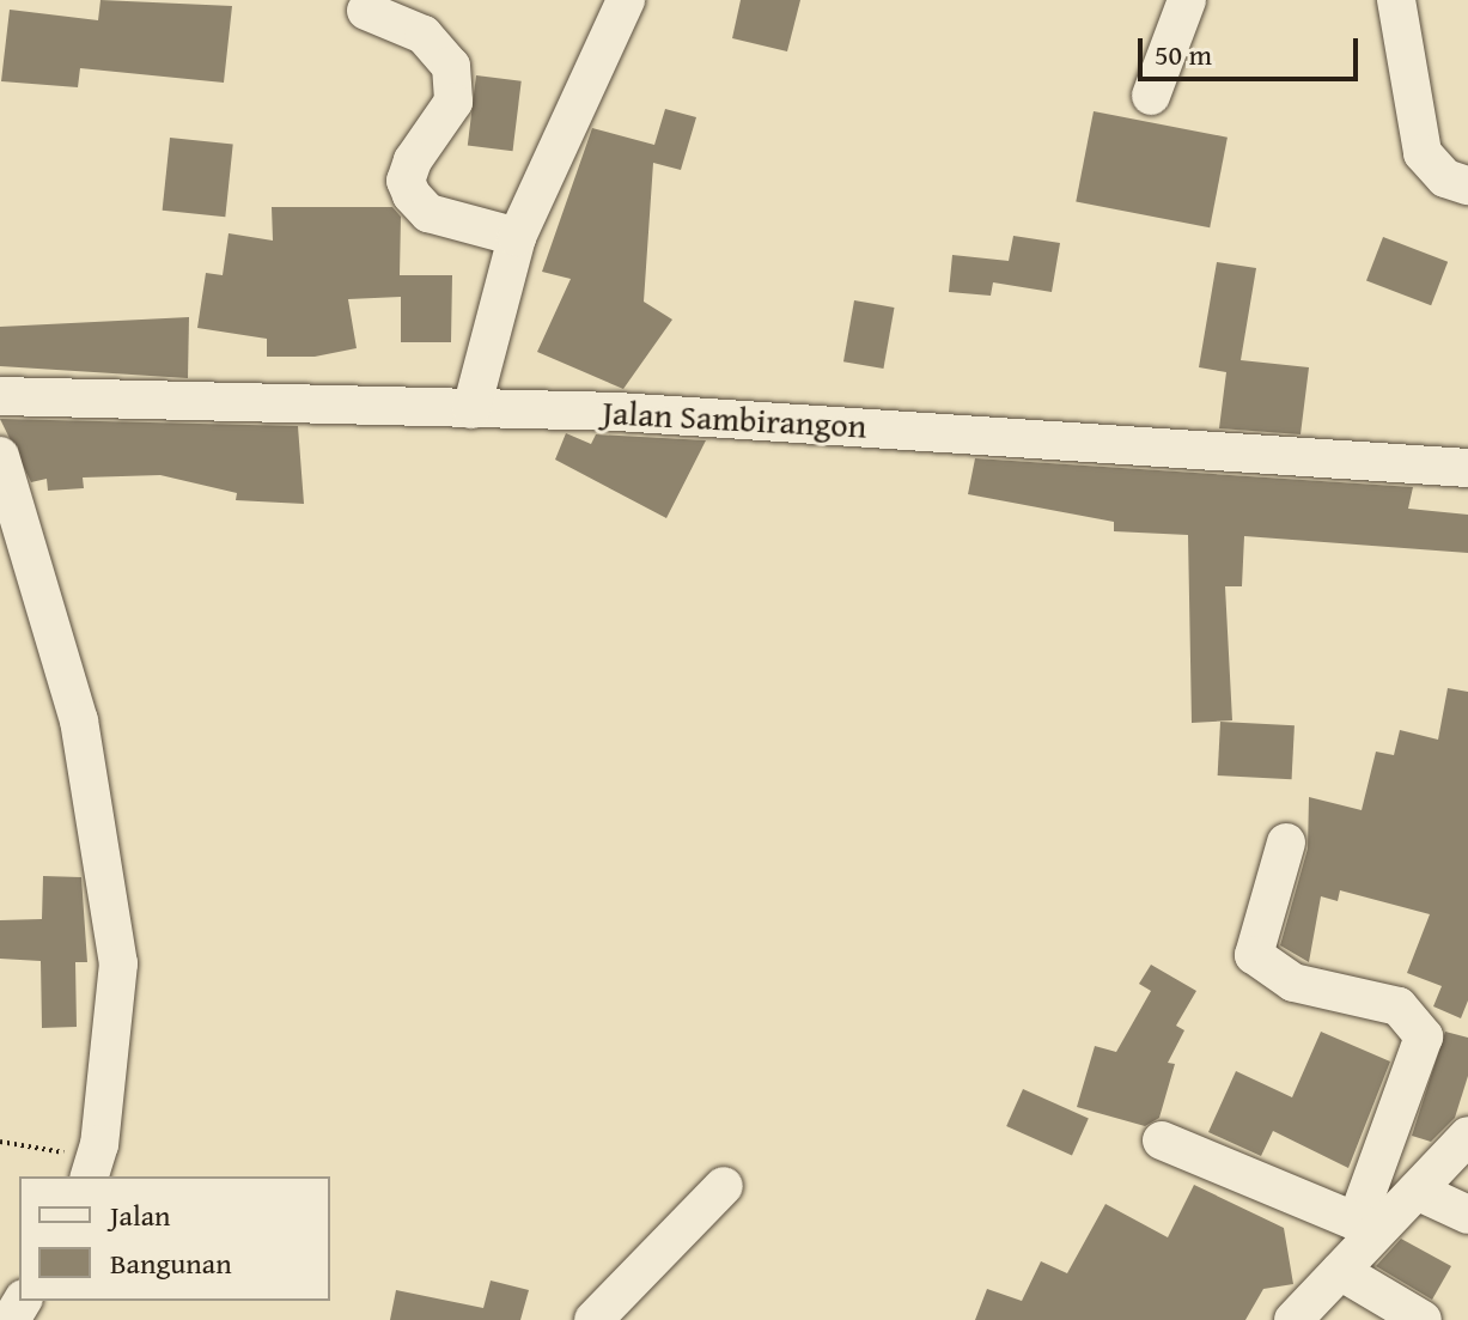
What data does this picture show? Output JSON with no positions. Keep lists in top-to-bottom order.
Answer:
{
  "streets": {
    "street": ["Jalan Sambirangon"]
  },
  "legend": ["Jalan", "Bangunan"],
  "scale_bar": "50 m"
}
